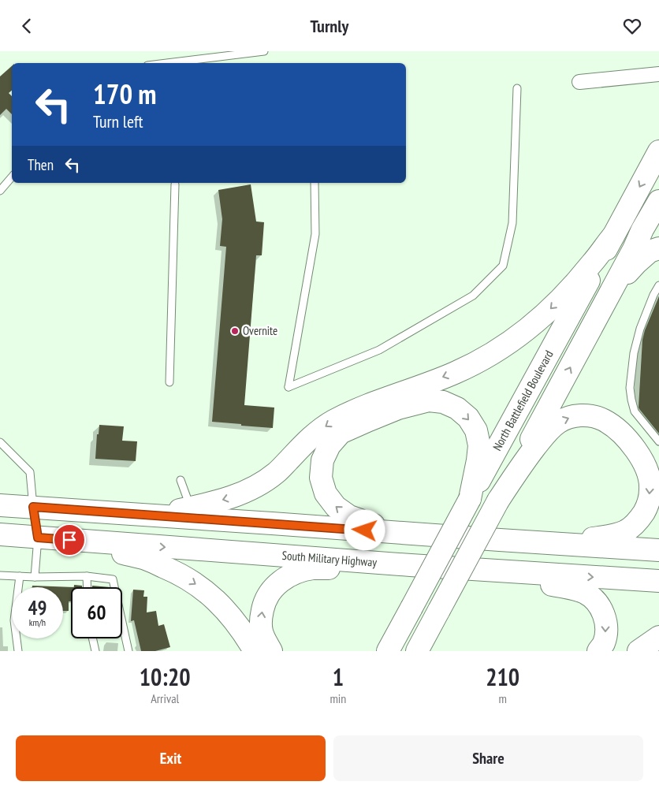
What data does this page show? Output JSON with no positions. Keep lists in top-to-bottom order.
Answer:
{
  "streets": {
    "main road": ["North Battlefield Boulevard", "South Military Highway"]
  },
  "places": ["Overnite"],
  "page": {
    "header": "Turnly",
    "turn": ["170 m", "Turn left"],
    "then": "Then",
    "speed": "49 km/h",
    "limit": "60",
    "eta": [
      "10:20",
      "Arrival",
      "1",
      "min",
      "210",
      "m"
    ],
    "buttons": ["Exit", "Share"]
  }
}
